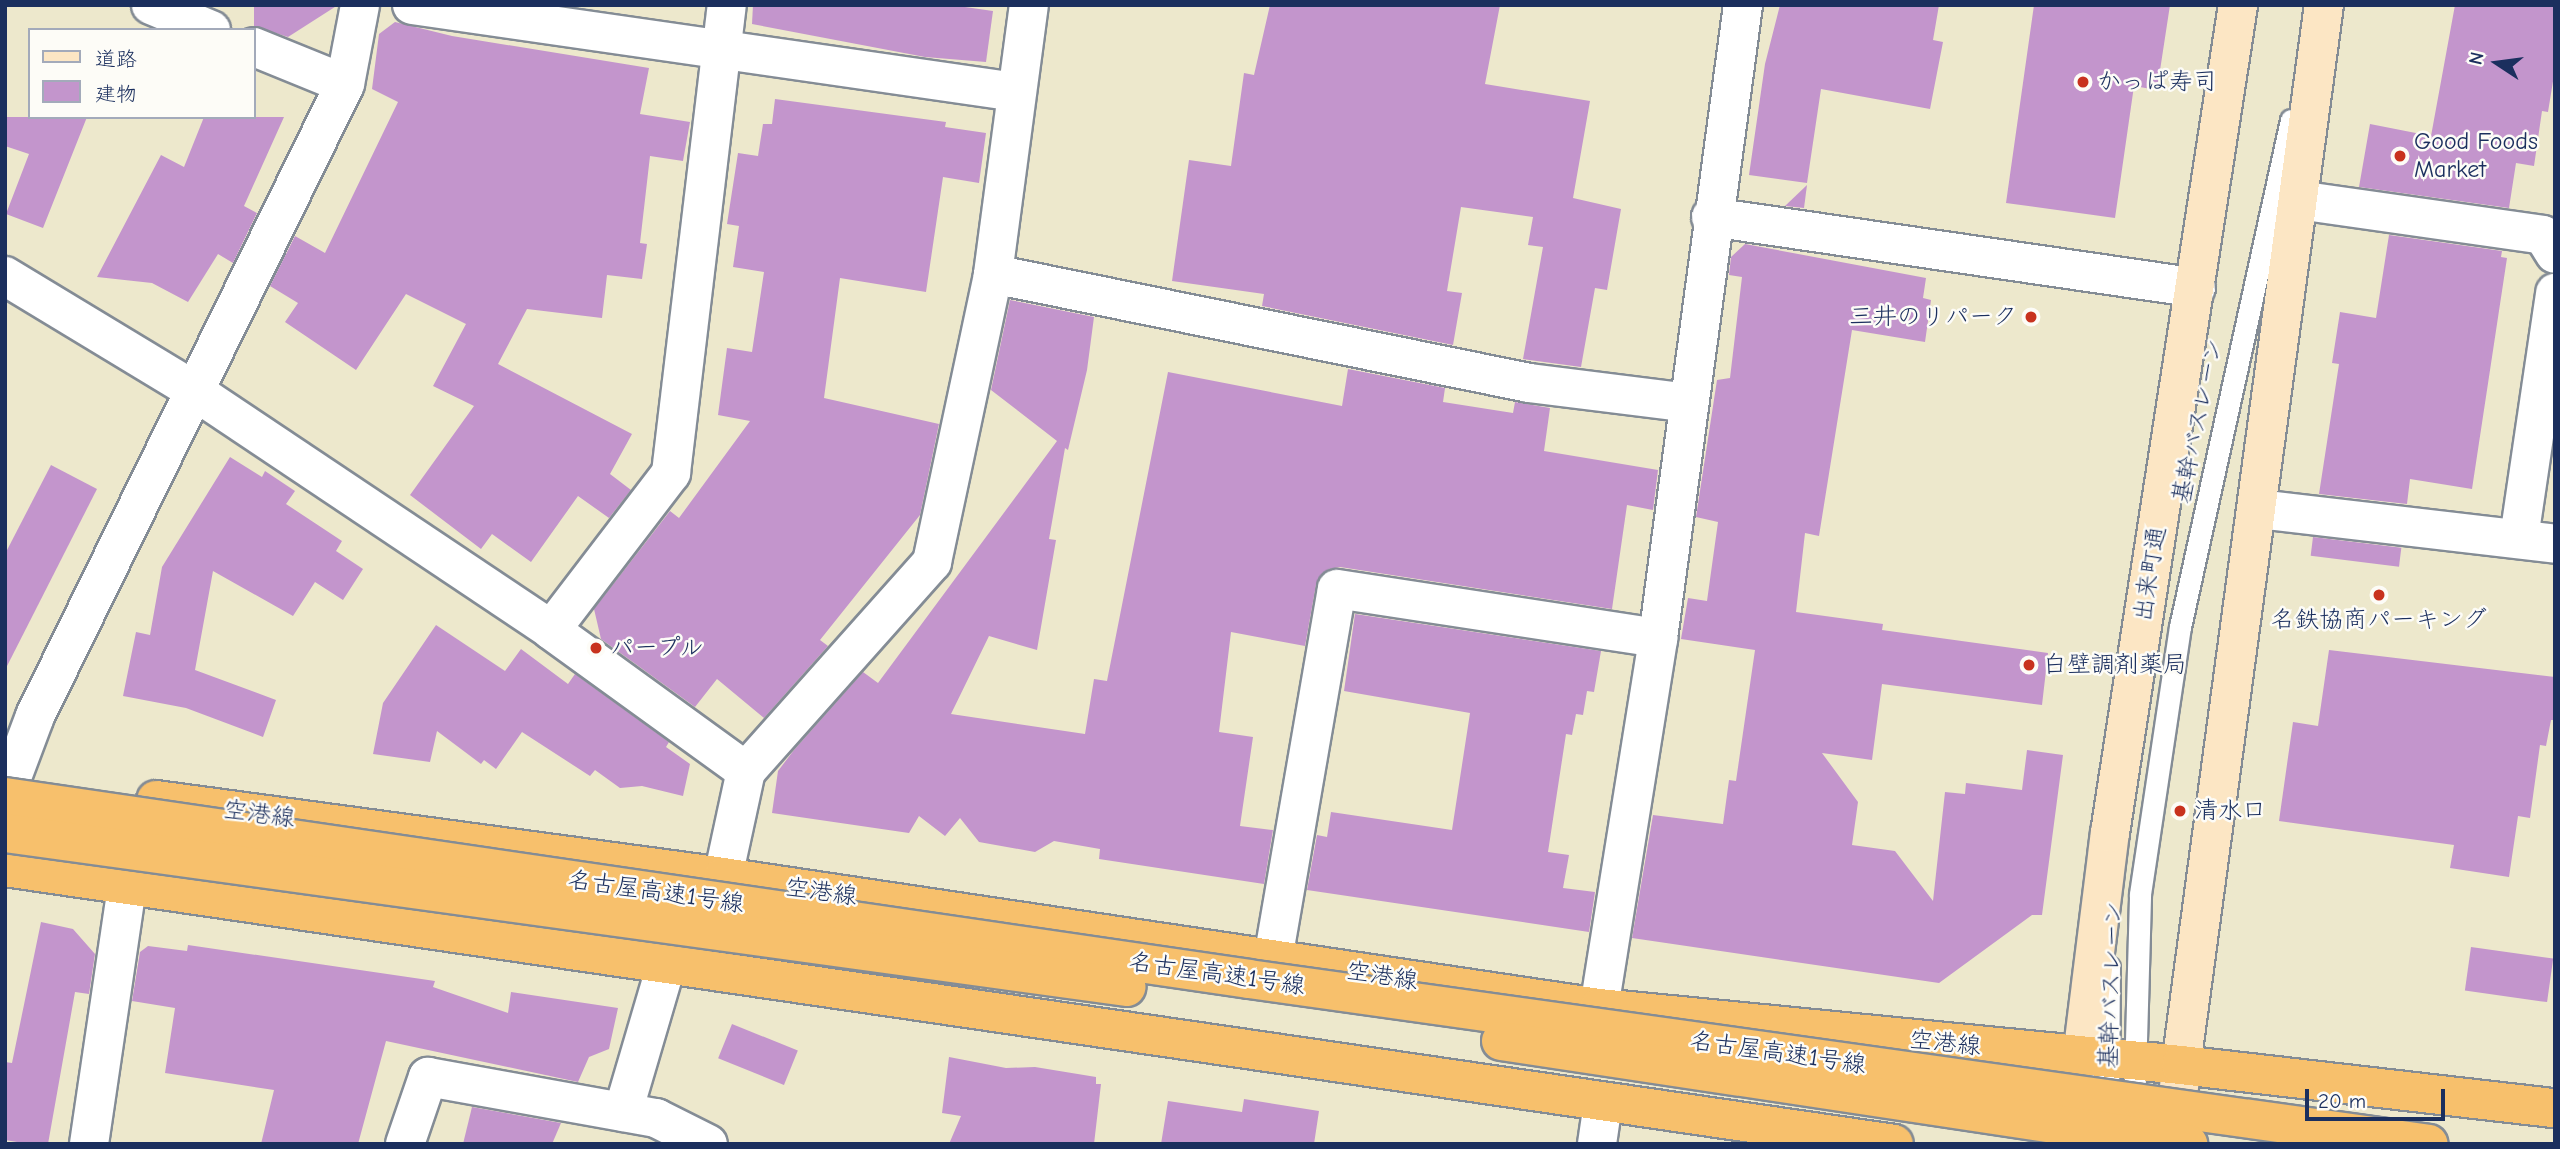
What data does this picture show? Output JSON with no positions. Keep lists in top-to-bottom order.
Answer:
{
  "streets": {
    "highway": ["空港線", "名古屋高速1号線"],
    "main road": ["出来町通"],
    "lane": ["基幹バスレーン"]
  },
  "crossings": [
    ["基幹バスレーン", "出来町通"],
    ["基幹バスレーン", "空港線"],
    ["出来町通", "空港線"],
    ["空港線", "名古屋高速1号線"]
  ],
  "places": [
    "かっぱ寿司",
    "Good Foods Market",
    "三井のリパーク",
    "名鉄協商パーキング",
    "パープル",
    "白壁調剤薬局",
    "清水口"
  ],
  "legend": ["道路", "建物"],
  "scale_bar": "20 m",
  "north": "left"
}
